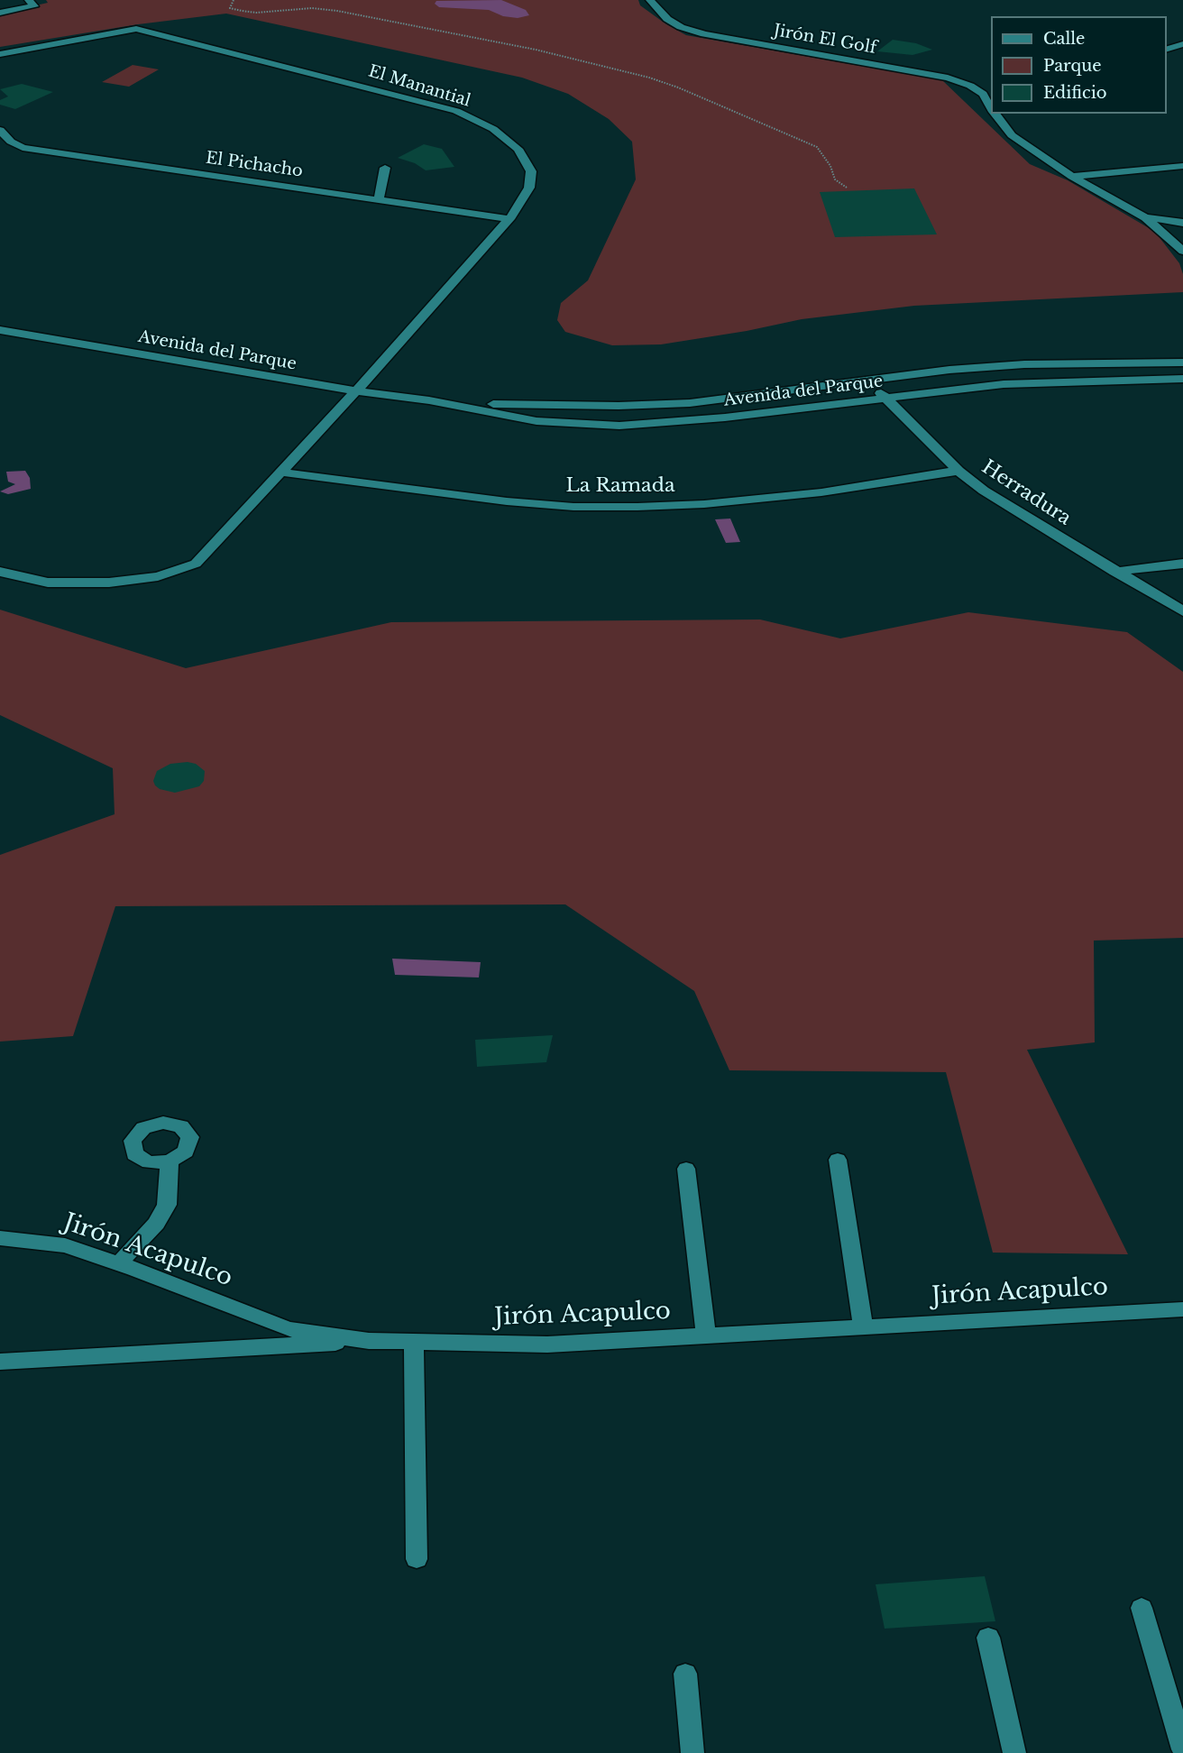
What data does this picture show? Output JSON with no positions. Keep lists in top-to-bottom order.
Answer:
{
  "streets": {
    "street": [
      "Jirón El Golf",
      "El Manantial",
      "El Pichacho",
      "Avenida del Parque",
      "La Ramada",
      "Herradura",
      "Jirón Acapulco"
    ]
  },
  "crossings": [
    ["El Manantial", "El Pichacho"],
    ["El Manantial", "Avenida del Parque"],
    ["El Manantial", "La Ramada"],
    ["Avenida del Parque", "Herradura"],
    ["La Ramada", "Herradura"]
  ],
  "legend": ["Calle", "Parque", "Edificio"]
}
